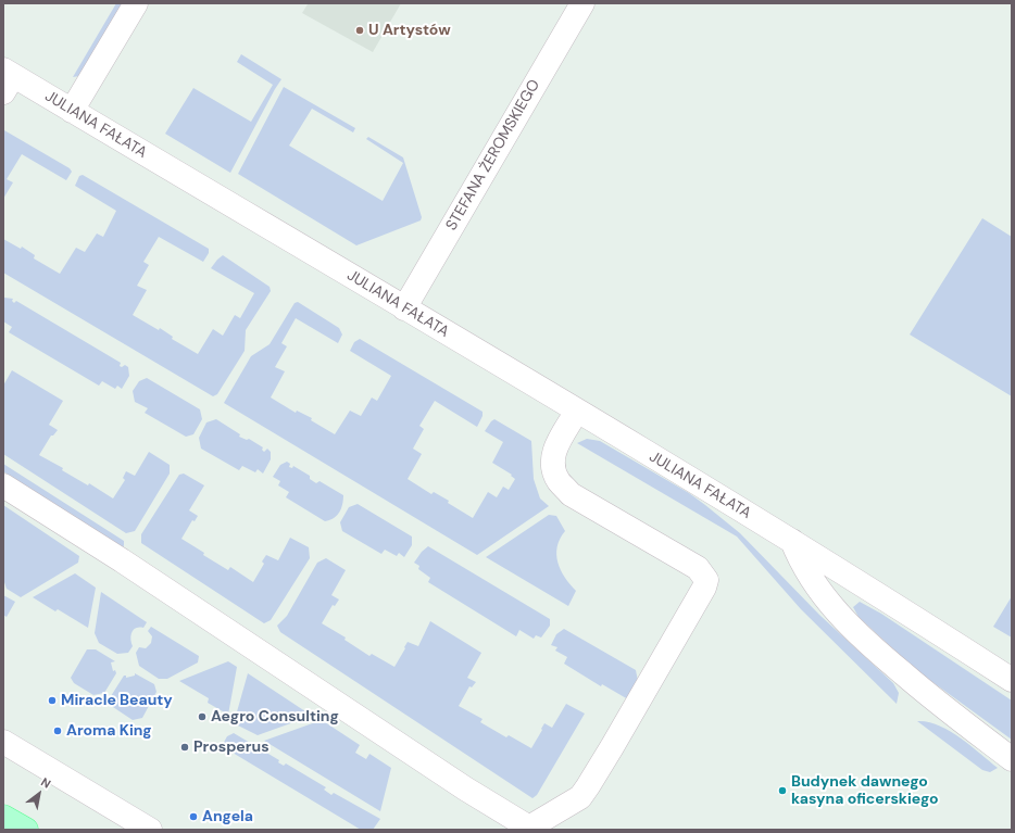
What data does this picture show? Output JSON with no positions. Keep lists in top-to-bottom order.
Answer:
{
  "streets": {
    "street": ["JULIANA FAŁATA", "STEFANA ŻEROMSKIEGO"]
  },
  "crossings": [
    ["JULIANA FAŁATA", "STEFANA ŻEROMSKIEGO"]
  ],
  "places": [
    "U Artystów",
    "Miracle Beauty",
    "Aegro Consulting",
    "Aroma King",
    "Prosperus",
    "Budynek dawnego kasyna oficerskiego",
    "Angela"
  ],
  "north": "top right"
}
